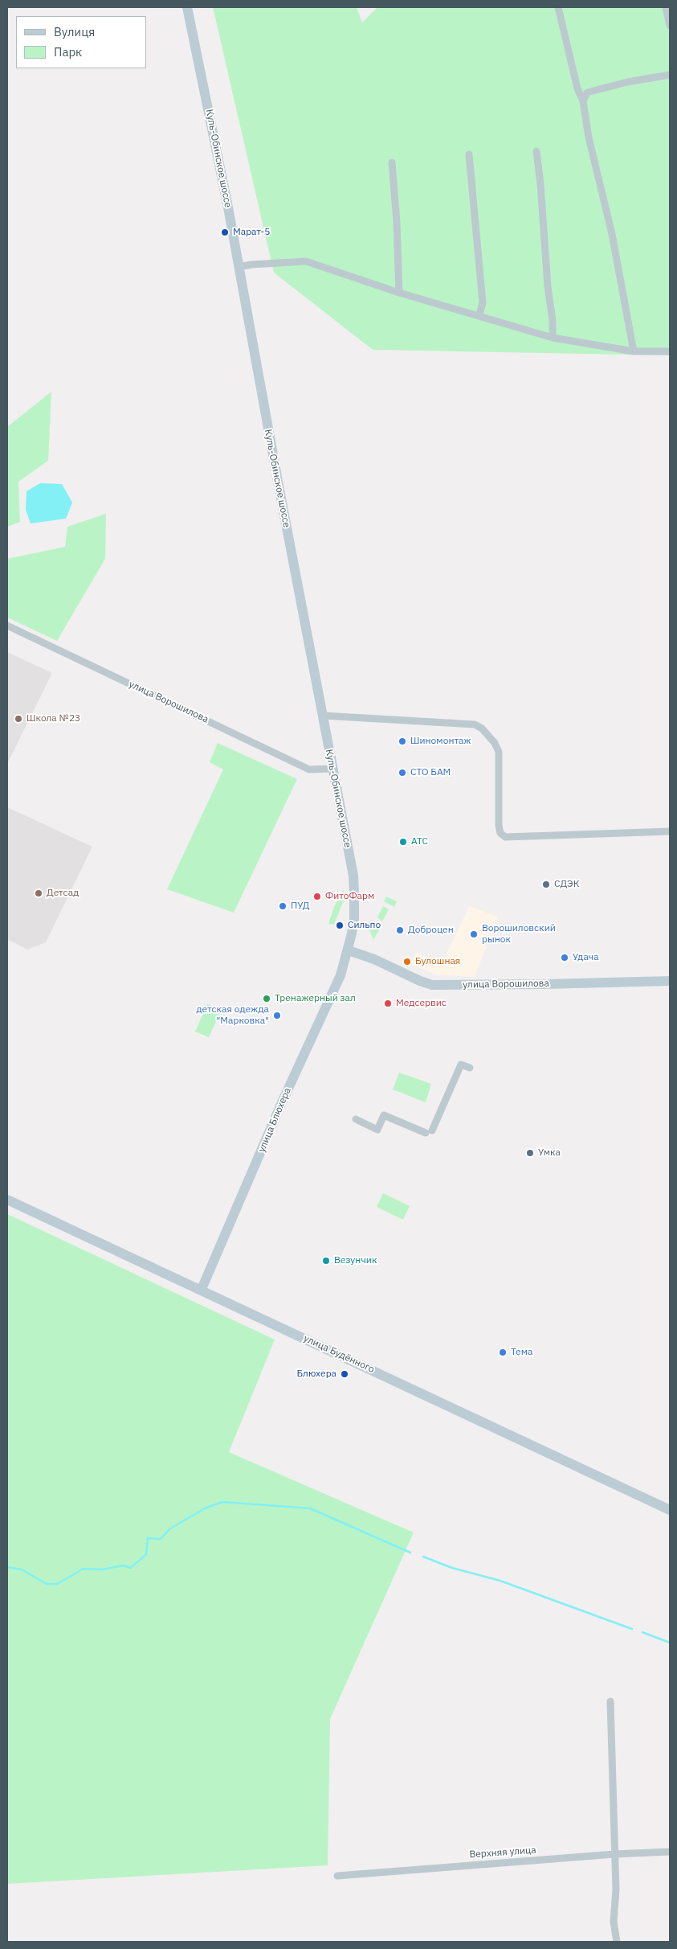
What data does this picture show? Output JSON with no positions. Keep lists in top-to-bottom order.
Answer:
{
  "streets": {
    "main road": [
      "Куль-Обинское шоссе",
      "улица Ворошилова",
      "улица Блюхера",
      "улица Будённого"
    ],
    "street": ["Верхняя улица"]
  },
  "crossings": [
    ["Куль-Обинское шоссе", "улица Ворошилова"],
    ["Куль-Обинское шоссе", "улица Блюхера"],
    ["улица Ворошилова", "улица Блюхера"],
    ["улица Блюхера", "улица Будённого"]
  ],
  "places": [
    "Марат-5",
    "Школа №23",
    "Шиномонтаж",
    "СТО БАМ",
    "АТС",
    "СДЭК",
    "Детсад",
    "ФитоФарм",
    "ПУД",
    "Сильпо",
    "Доброцен",
    "Ворошиловский рынок",
    "Удача",
    "Булошная",
    "Тренажерный зал",
    "Медсервис",
    "детская одежда \"Марковка\"",
    "Умка",
    "Везунчик",
    "Тема",
    "Блюхера"
  ],
  "legend": ["Вулиця", "Парк"]
}
